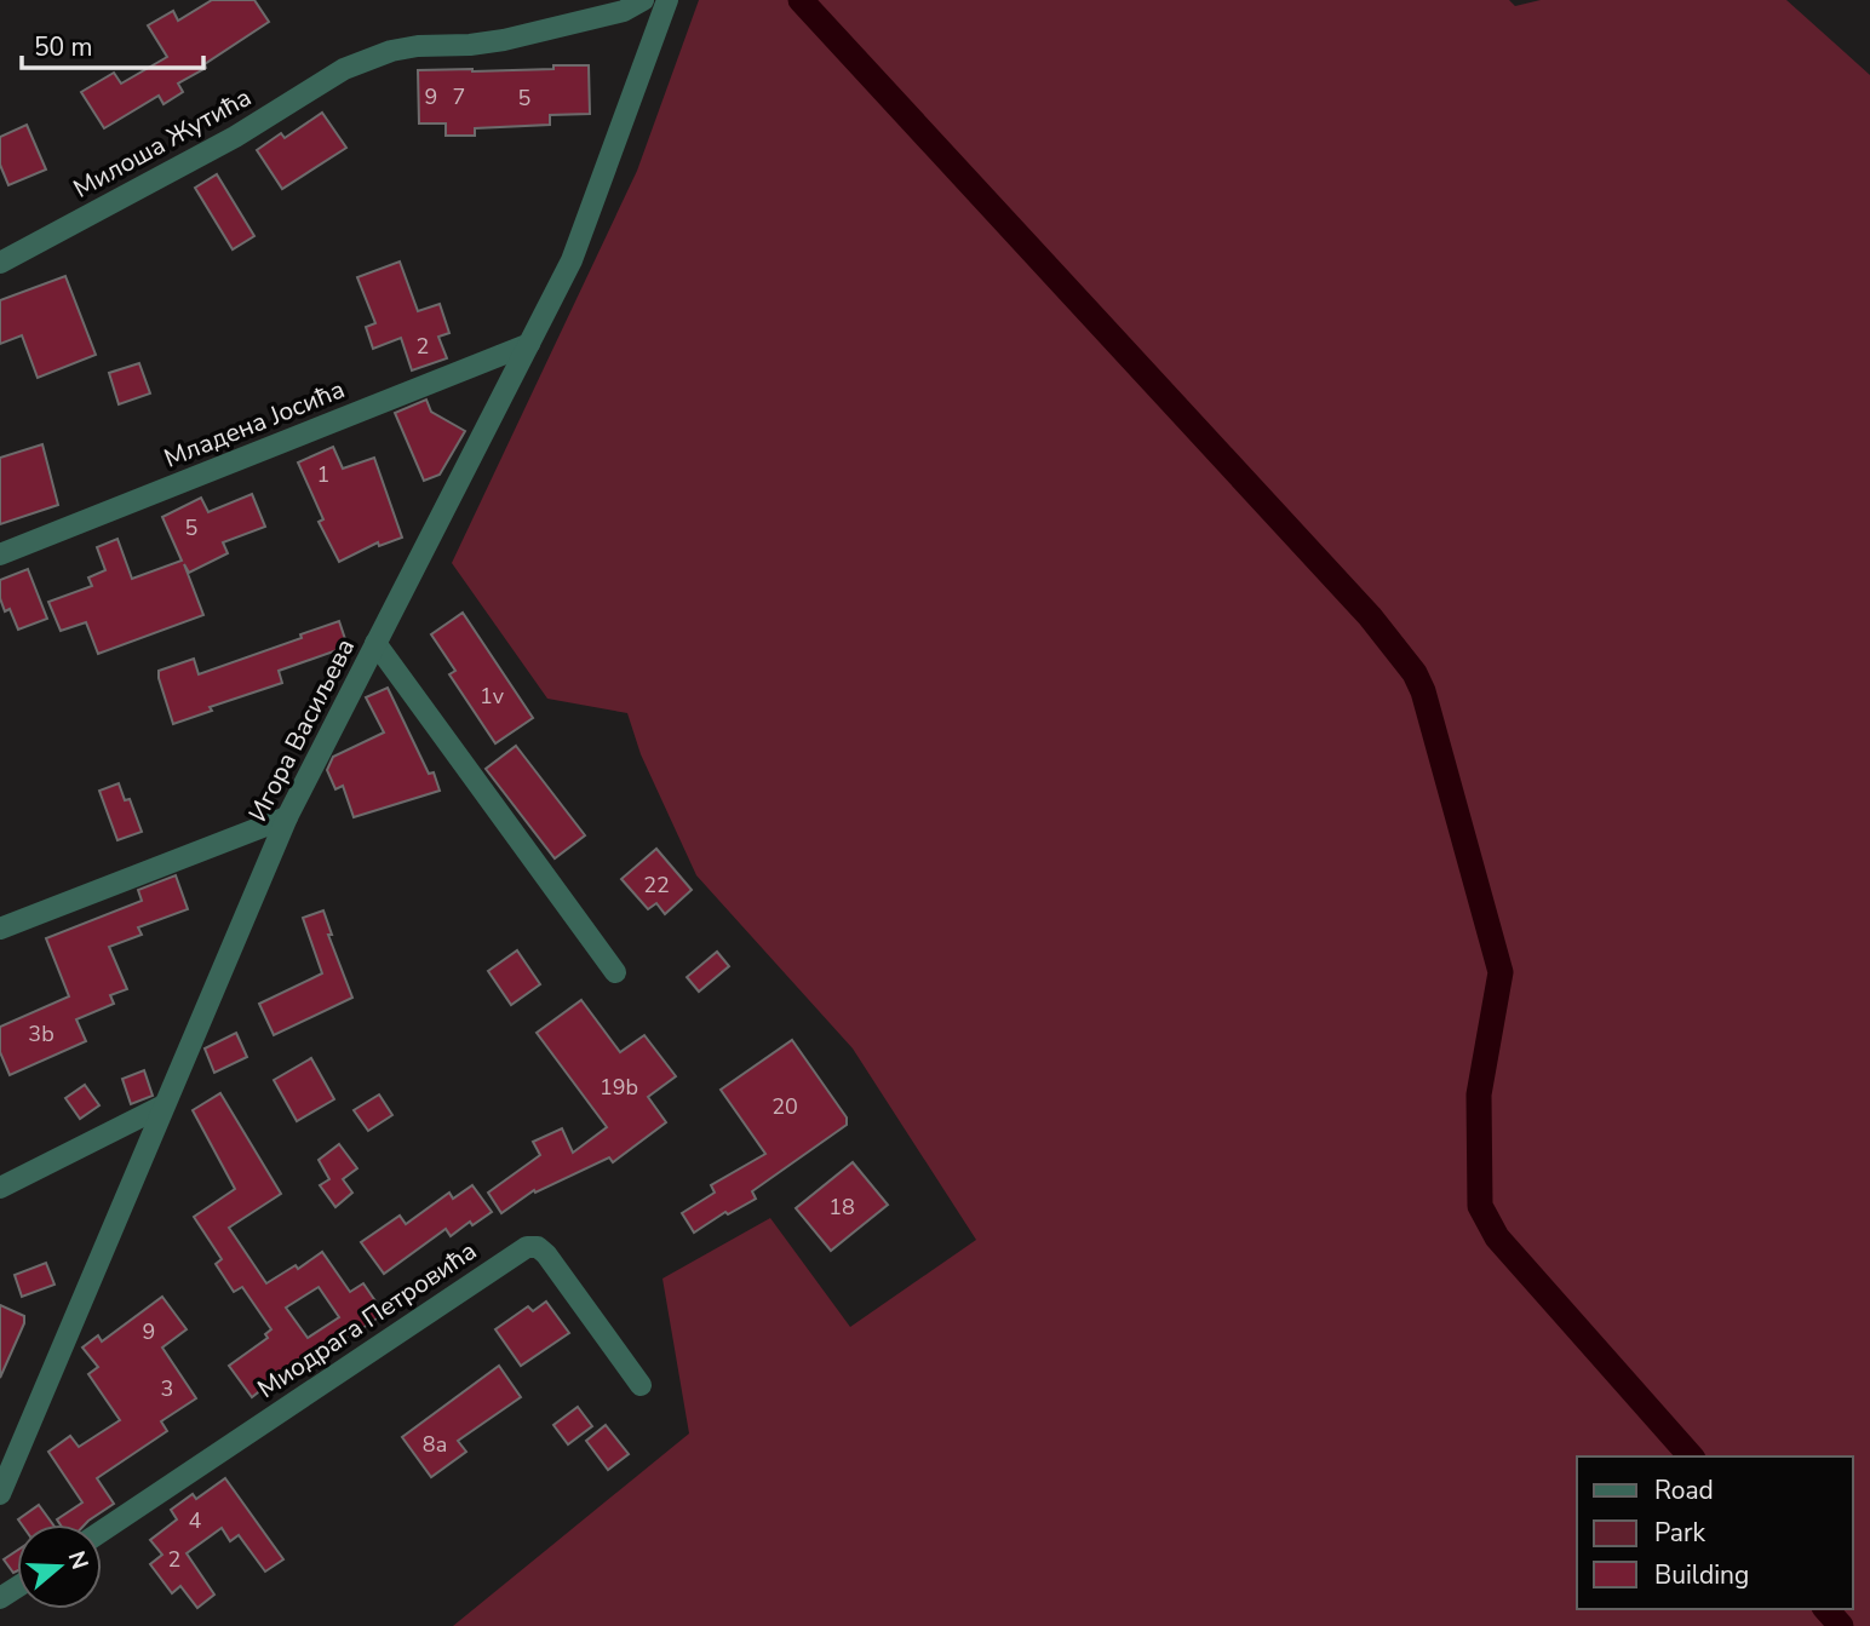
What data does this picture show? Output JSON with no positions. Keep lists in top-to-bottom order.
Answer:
{
  "streets": {
    "street": [
      "Милоша Жутића",
      "Младена Јосића",
      "Игора Васиљева",
      "Миодрага Петровића"
    ]
  },
  "crossings": [
    ["Младена Јосића", "Игора Васиљева"]
  ],
  "house_numbers": [
    "9",
    "7",
    "5",
    "2",
    "1",
    "5",
    "1v",
    "22",
    "3b",
    "19b",
    "20",
    "18",
    "9",
    "3",
    "8a",
    "4",
    "2"
  ],
  "legend": ["Road", "Park", "Building"],
  "scale_bar": "50 m",
  "north": "right"
}
